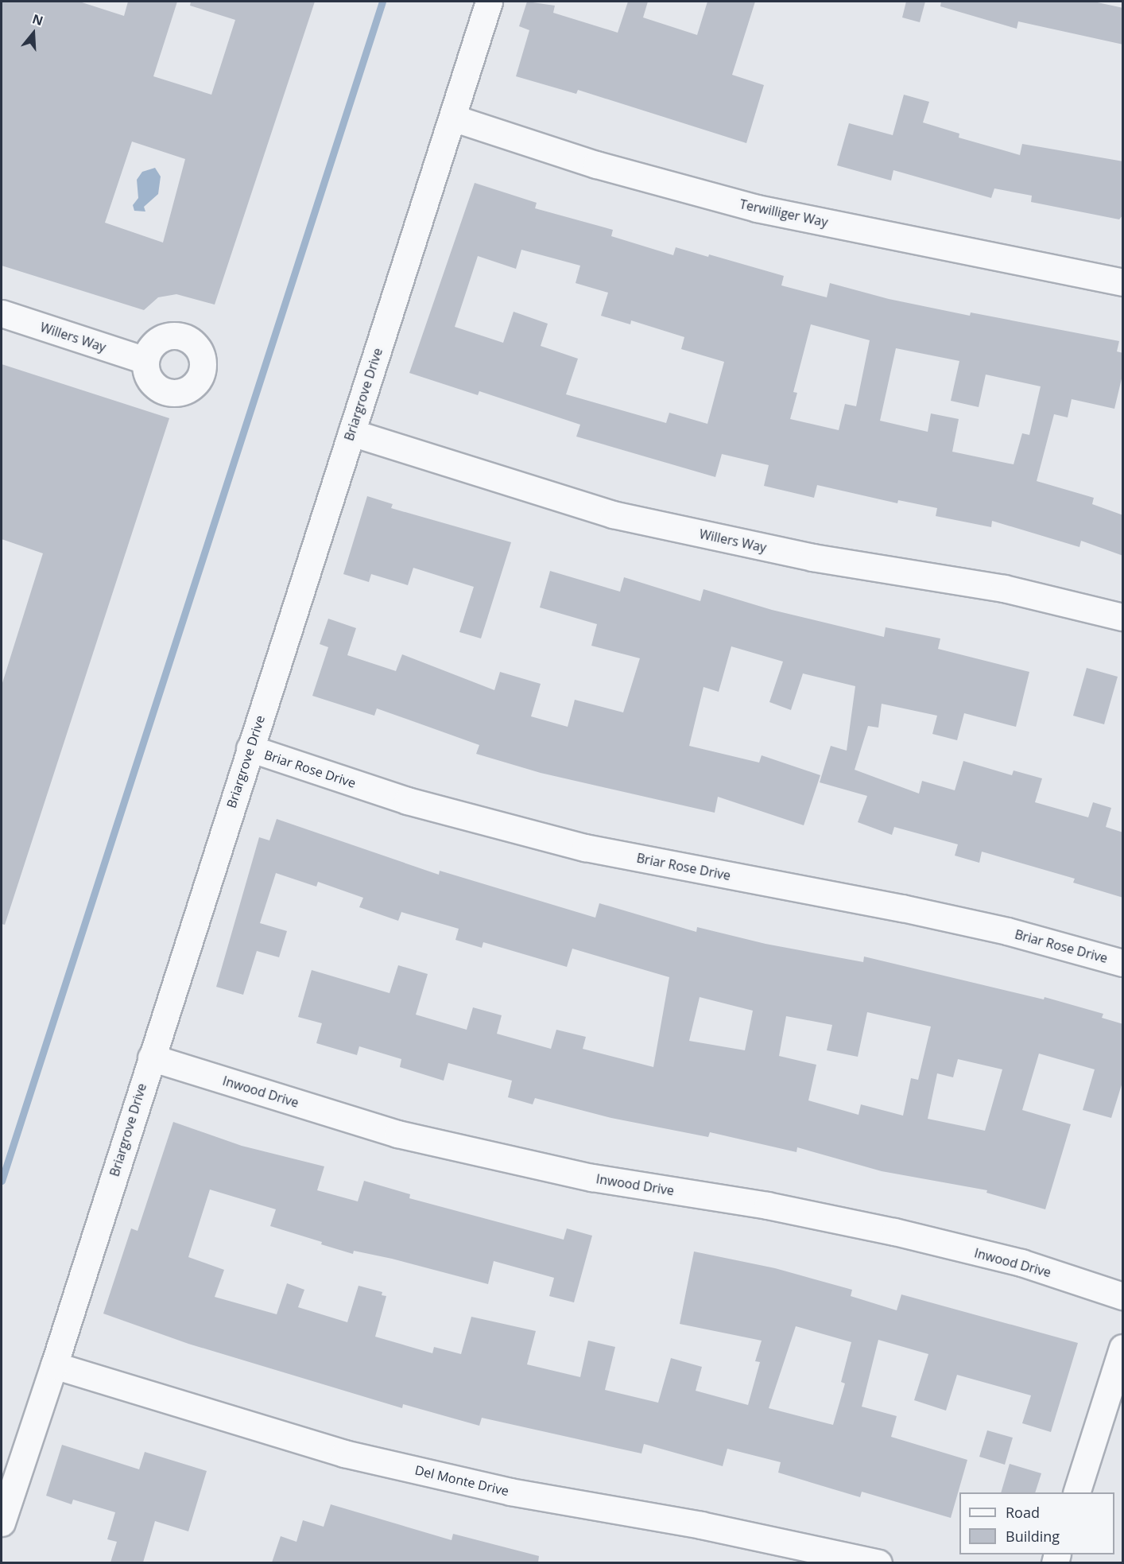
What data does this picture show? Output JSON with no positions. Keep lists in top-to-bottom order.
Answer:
{
  "streets": {
    "street": [
      "Terwilliger Way",
      "Willers Way",
      "Briargrove Drive",
      "Briar Rose Drive",
      "Inwood Drive",
      "Del Monte Drive"
    ]
  },
  "crossings": [
    ["Terwilliger Way", "Briargrove Drive"],
    ["Willers Way", "Briargrove Drive"],
    ["Briargrove Drive", "Briar Rose Drive"],
    ["Briargrove Drive", "Inwood Drive"],
    ["Briargrove Drive", "Del Monte Drive"]
  ],
  "legend": ["Road", "Building"],
  "north": "top"
}
